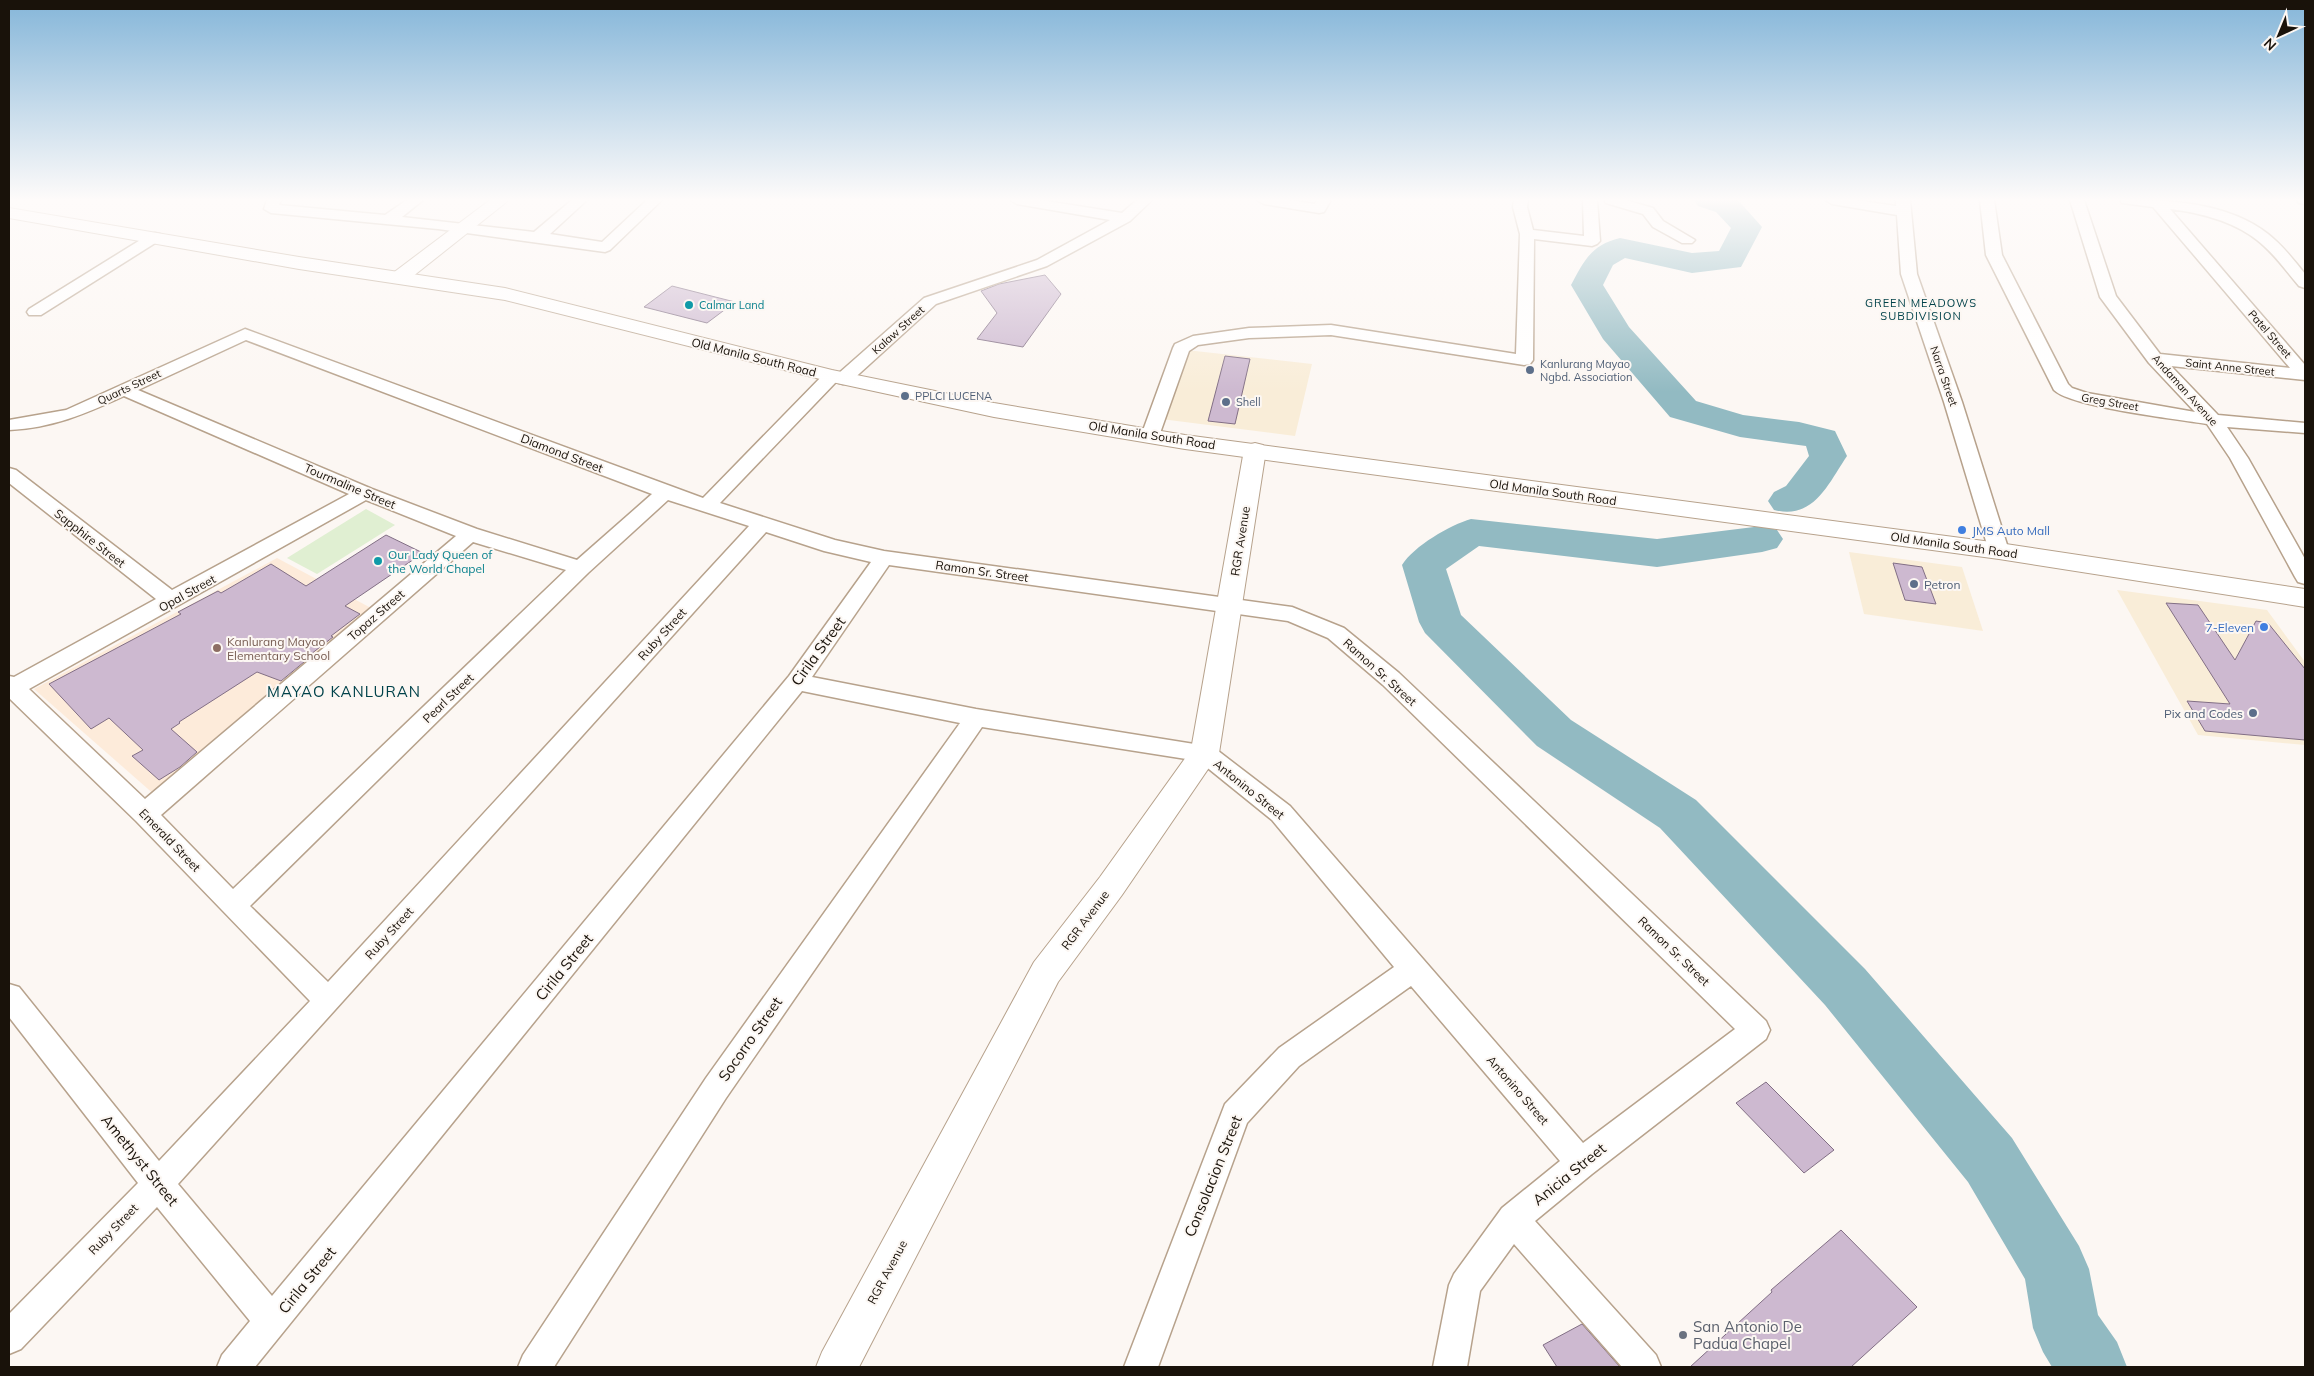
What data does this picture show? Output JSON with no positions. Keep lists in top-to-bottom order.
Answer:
{
  "streets": {
    "main road": ["Old Manila South Road", "RGR Avenue"],
    "street": [
      "Kalaw Street",
      "Patel Street",
      "Saint Anne Street",
      "Narra Street",
      "Quarts Street",
      "Andaman Avenue",
      "Greg Street",
      "Diamond Street",
      "Tourmaline Street",
      "Sapphire Street",
      "Ramon Sr. Street",
      "Opal Street",
      "Topaz Street",
      "Ruby Street",
      "Cirila Street",
      "Pearl Street",
      "Antonino Street",
      "Emerald Street",
      "Socorro Street",
      "Amethyst Street",
      "Anicia Street",
      "Consolacion Street"
    ]
  },
  "crossings": [
    ["Kalaw Street", "Old Manila South Road"],
    ["Kalaw Street", "Diamond Street"],
    ["Patel Street", "Saint Anne Street"],
    ["Old Manila South Road", "Narra Street"],
    ["Old Manila South Road", "RGR Avenue"],
    ["Saint Anne Street", "Andaman Avenue"],
    ["Quarts Street", "Diamond Street"],
    ["Quarts Street", "Tourmaline Street"],
    ["Andaman Avenue", "Greg Street"],
    ["Diamond Street", "Ramon Sr. Street"],
    ["Diamond Street", "Ruby Street"],
    ["Diamond Street", "Cirila Street"],
    ["Diamond Street", "Pearl Street"],
    ["Tourmaline Street", "Opal Street"],
    ["Tourmaline Street", "Topaz Street"],
    ["Tourmaline Street", "Pearl Street"],
    ["Sapphire Street", "Opal Street"],
    ["RGR Avenue", "Ramon Sr. Street"],
    ["RGR Avenue", "Antonino Street"],
    ["Ramon Sr. Street", "Cirila Street"],
    ["Ramon Sr. Street", "Anicia Street"],
    ["Opal Street", "Emerald Street"],
    ["Topaz Street", "Emerald Street"],
    ["Ruby Street", "Emerald Street"],
    ["Ruby Street", "Amethyst Street"],
    ["Cirila Street", "Antonino Street"],
    ["Cirila Street", "Amethyst Street"],
    ["Pearl Street", "Emerald Street"],
    ["Antonino Street", "Socorro Street"],
    ["Antonino Street", "Anicia Street"],
    ["Antonino Street", "Consolacion Street"]
  ],
  "districts": ["GREEN MEADOWS SUBDIVISION", "MAYAO KANLURAN"],
  "places": [
    "Calmar Land",
    "Kanlurang Mayao Ngbd. Association",
    "PPLCI LUCENA",
    "Shell",
    "JMS Auto Mall",
    "Our Lady Queen of the World Chapel",
    "Petron",
    "7-Eleven",
    "Kanlurang Mayao Elementary School",
    "Pix and Codes",
    "San Antonio De Padua Chapel"
  ],
  "north": "bottom left"
}
